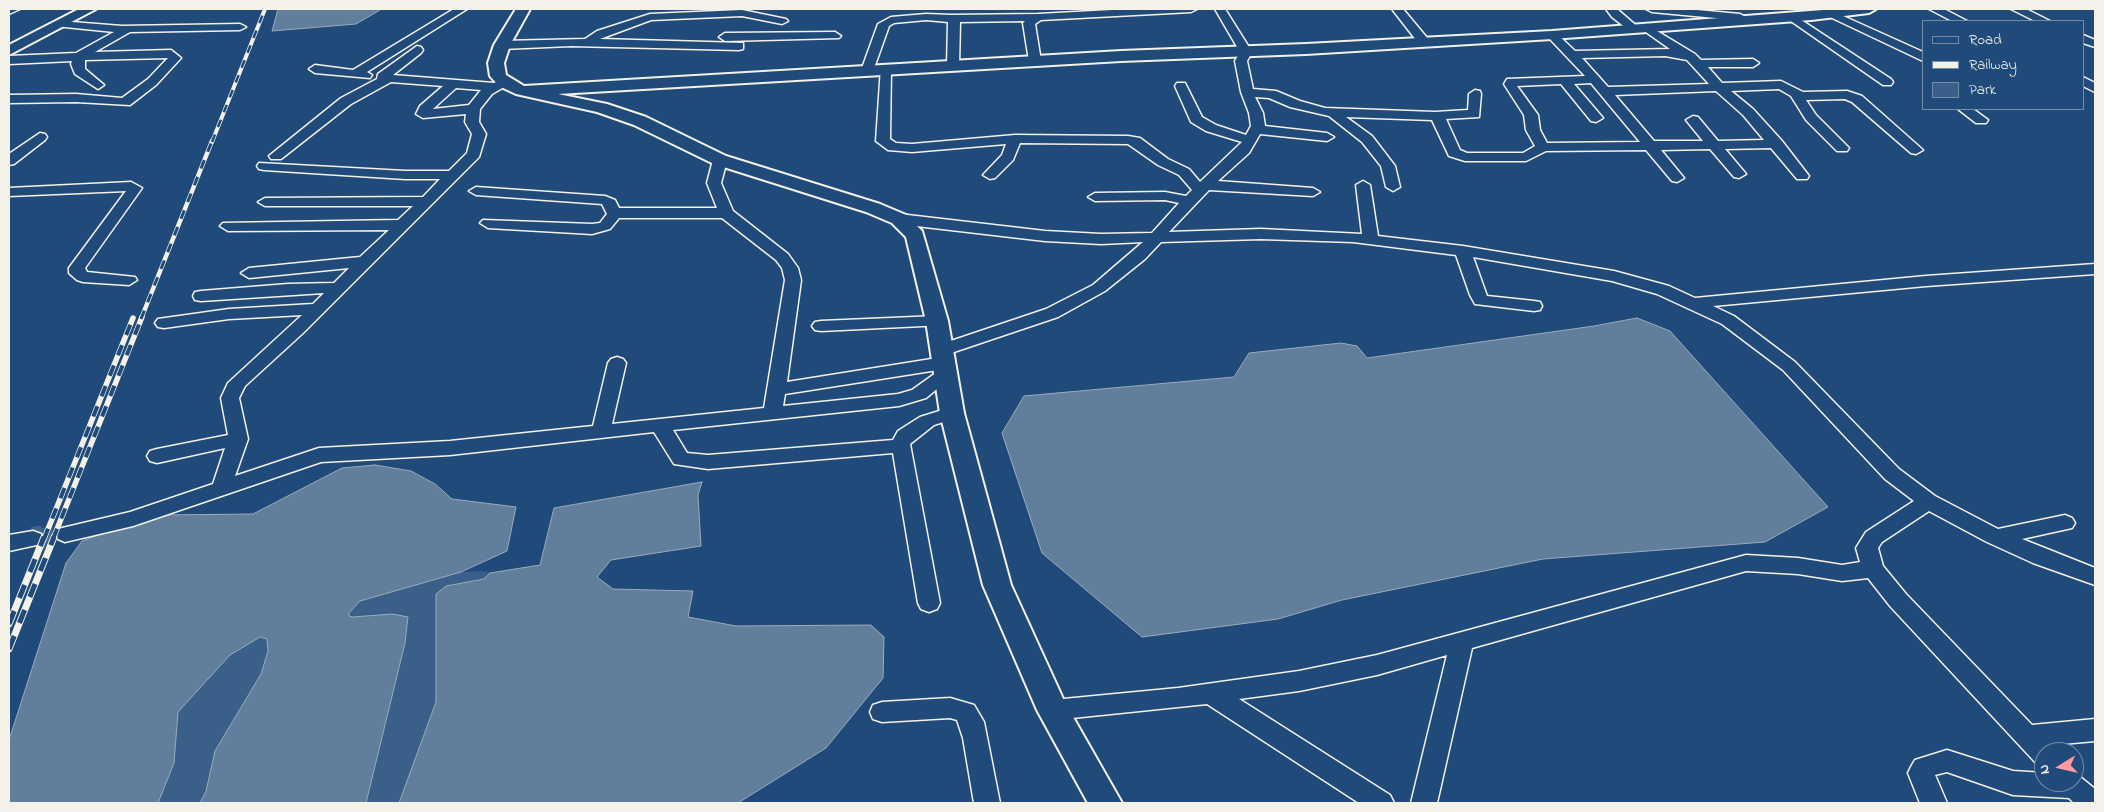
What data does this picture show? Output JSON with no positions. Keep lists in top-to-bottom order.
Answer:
{
  "legend": ["Road", "Railway", "Park"],
  "north": "left"
}
